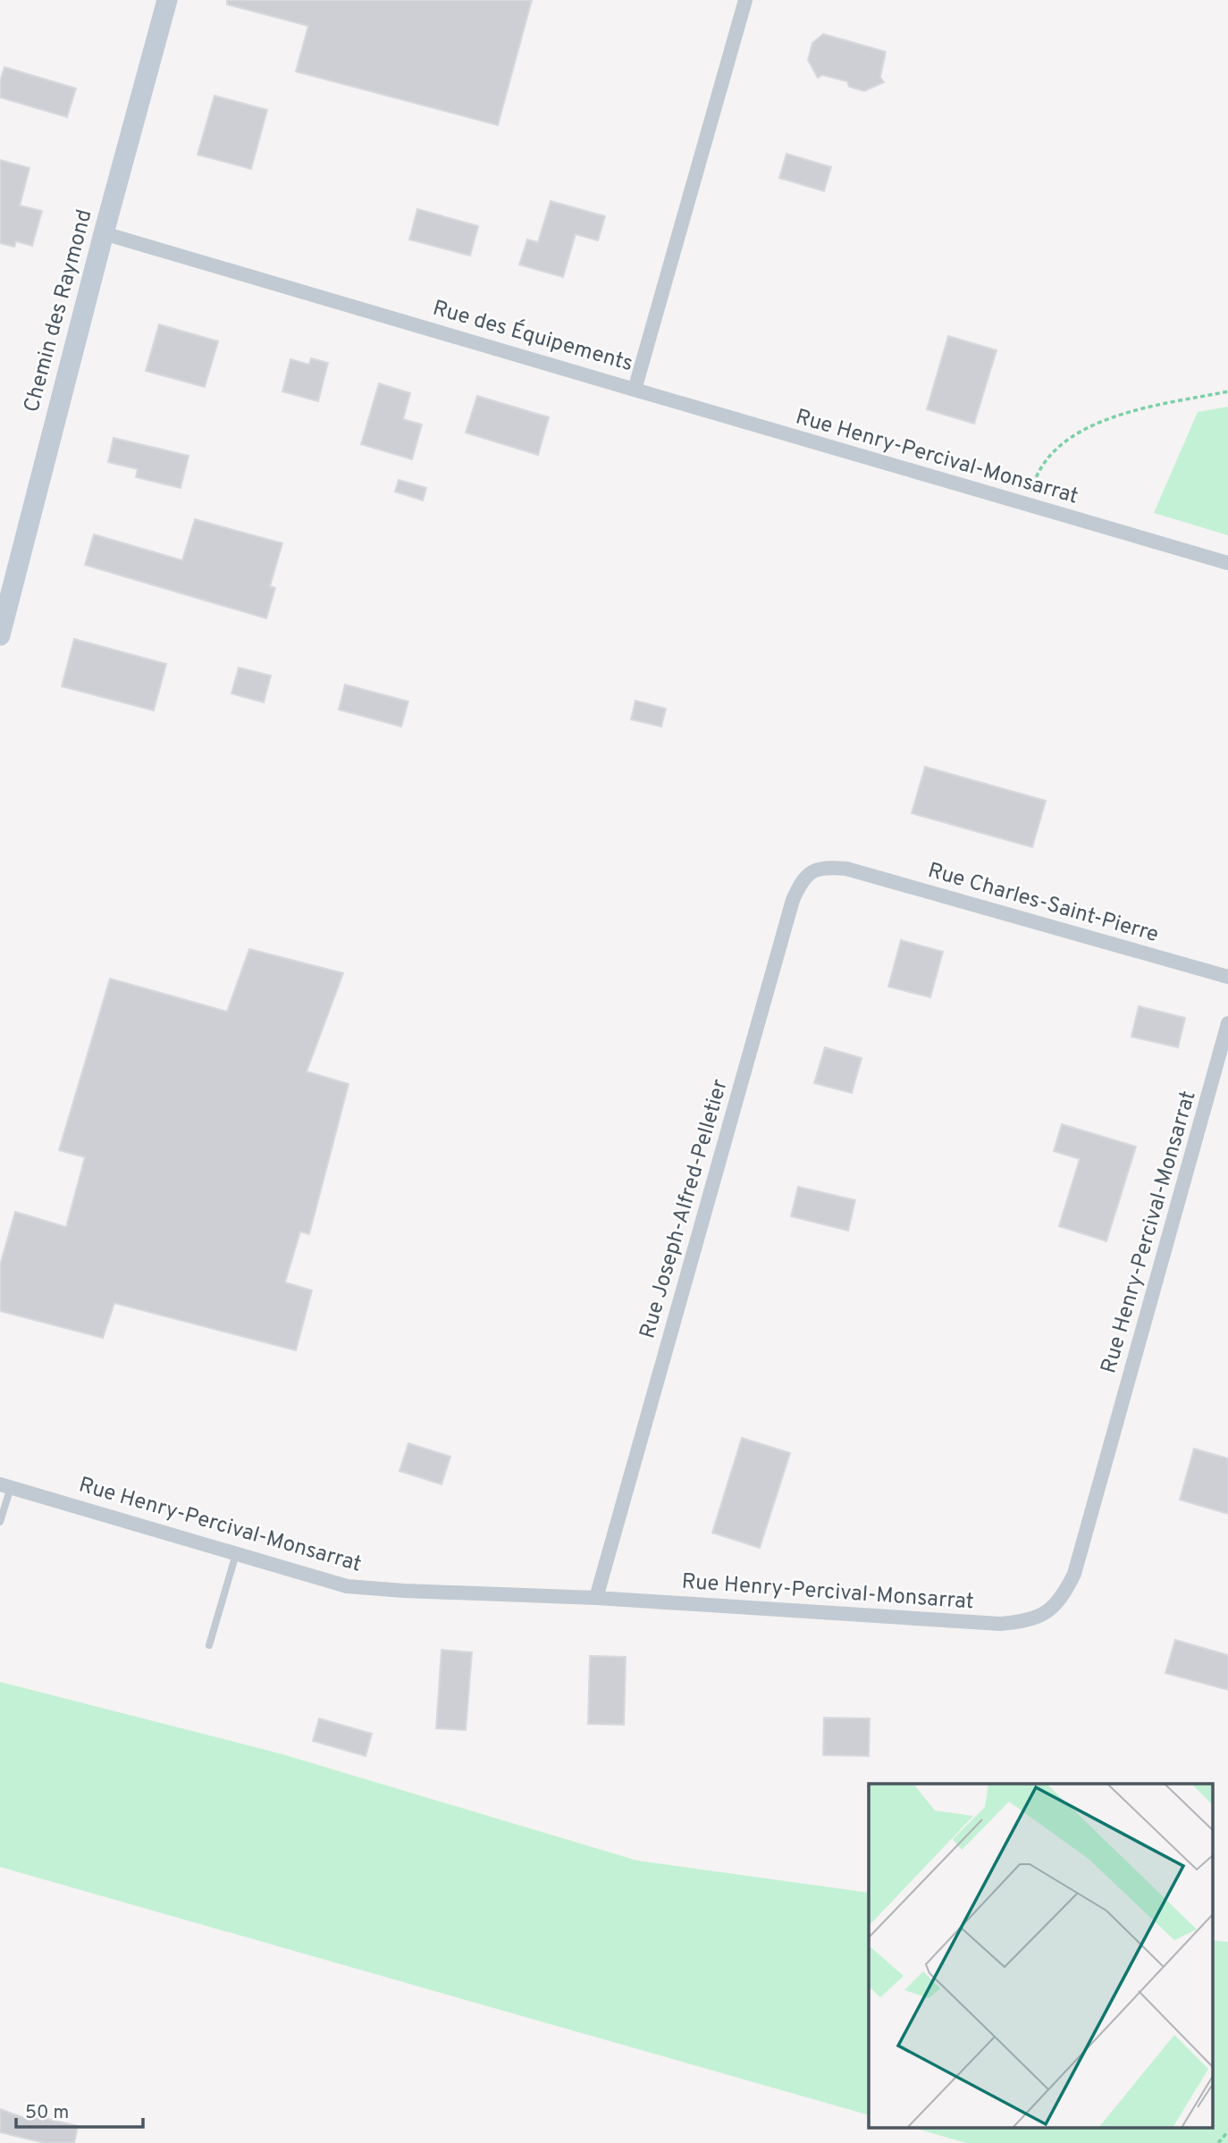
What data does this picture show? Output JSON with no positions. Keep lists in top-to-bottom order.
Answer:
{
  "streets": {
    "street": [
      "Chemin des Raymond",
      "Rue des Équipements",
      "Rue Henry-Percival-Monsarrat",
      "Rue Charles-Saint-Pierre",
      "Rue Joseph-Alfred-Pelletier"
    ]
  },
  "crossings": [
    ["Chemin des Raymond", "Rue des Équipements"],
    ["Rue des Équipements", "Rue Henry-Percival-Monsarrat"],
    ["Rue Henry-Percival-Monsarrat", "Rue Joseph-Alfred-Pelletier"],
    ["Rue Charles-Saint-Pierre", "Rue Joseph-Alfred-Pelletier"]
  ],
  "scale_bar": "50 m"
}
